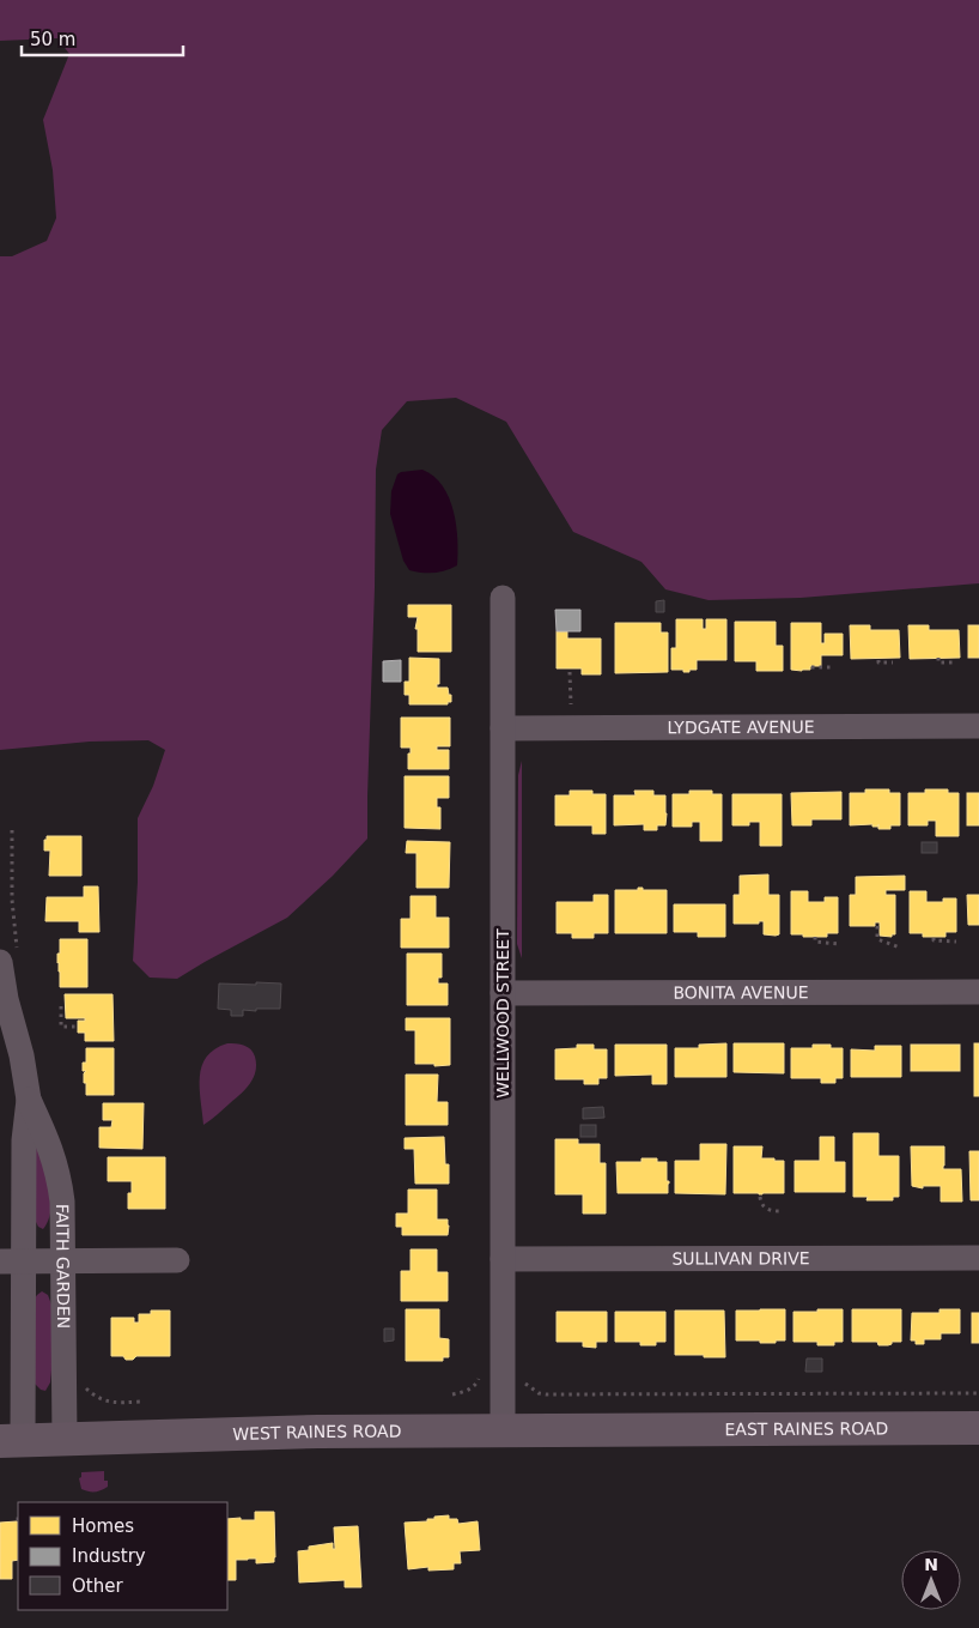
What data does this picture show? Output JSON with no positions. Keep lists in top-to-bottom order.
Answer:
{
  "streets": {
    "main road": ["EAST RAINES ROAD", "WEST RAINES ROAD"],
    "street": [
      "LYDGATE AVENUE",
      "BONITA AVENUE",
      "WELLWOOD STREET",
      "SULLIVAN DRIVE",
      "FAITH GARDEN"
    ]
  },
  "crossings": [
    ["LYDGATE AVENUE", "WELLWOOD STREET"],
    ["BONITA AVENUE", "WELLWOOD STREET"],
    ["WELLWOOD STREET", "SULLIVAN DRIVE"],
    ["WELLWOOD STREET", "WEST RAINES ROAD"],
    ["FAITH GARDEN", "WEST RAINES ROAD"],
    ["EAST RAINES ROAD", "WEST RAINES ROAD"]
  ],
  "legend": ["Homes", "Industry", "Other"],
  "scale_bar": "50 m",
  "north": "top"
}
